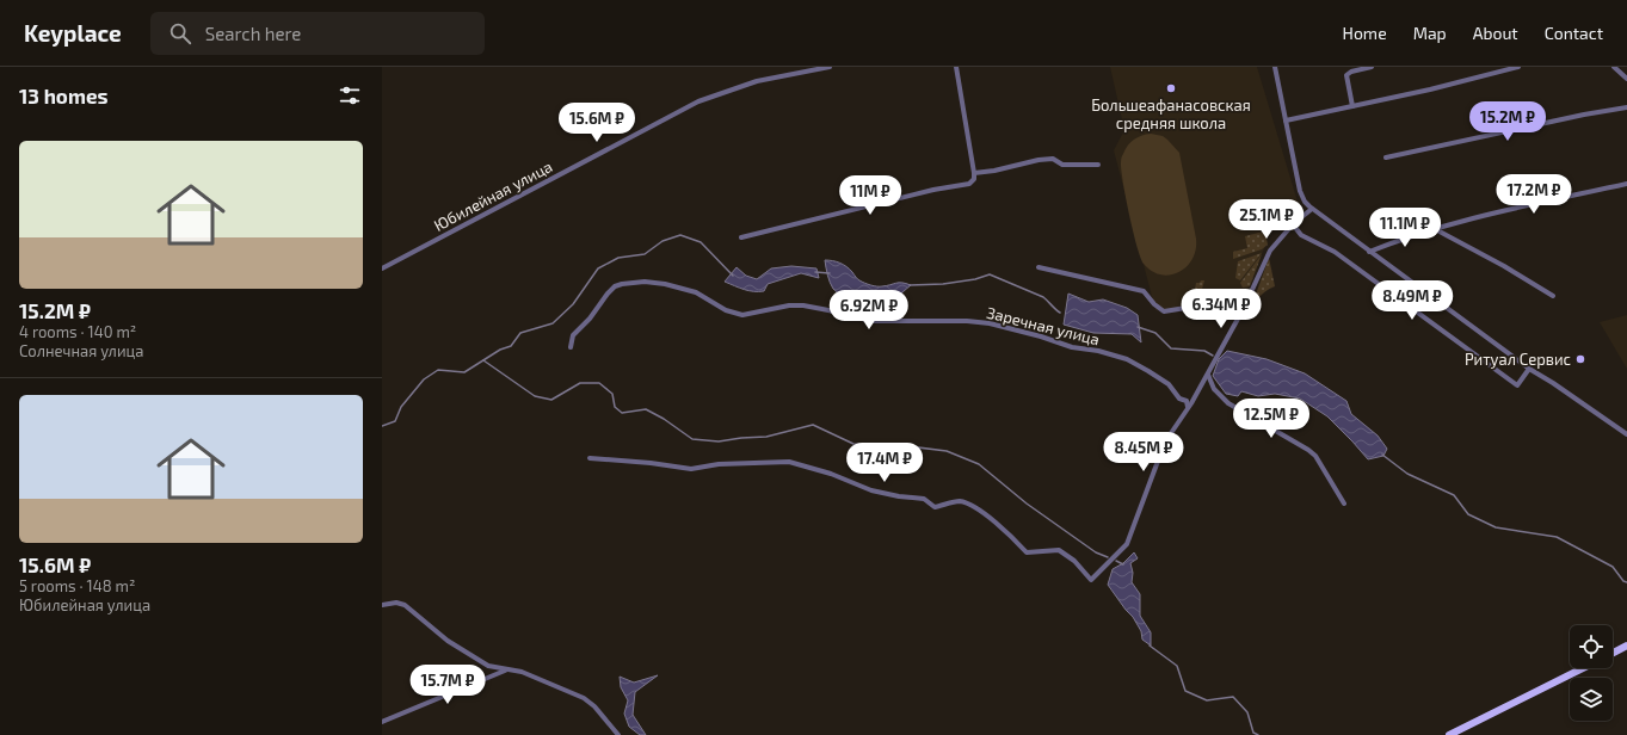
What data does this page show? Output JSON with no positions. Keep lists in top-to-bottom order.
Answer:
{
  "streets": {
    "street": ["Юбилейная улица", "Заречная улица"]
  },
  "places": ["Большеафанасовская средняя школа", "Ритуал Сервис"],
  "page": {
    "header": "Keyplace",
    "search": "Search here",
    "nav": [
      "Home",
      "Map",
      "About",
      "Contact"
    ],
    "heading": "13 homes",
    "price": [
      "15.2M ₽",
      "15.6M ₽",
      "17.2M ₽",
      "11M ₽",
      "25.1M ₽",
      "11.1M ₽",
      "8.49M ₽",
      "6.34M ₽",
      "6.92M ₽",
      "12.5M ₽",
      "8.45M ₽",
      "17.4M ₽",
      "15.7M ₽"
    ],
    "list": [
      {
        "name": "15.2M ₽",
        "note": "4 rooms · 140 m² · Солнечная улица"
      },
      {
        "name": "15.6M ₽",
        "note": "5 rooms · 148 m² · Юбилейная улица"
      }
    ]
  }
}
